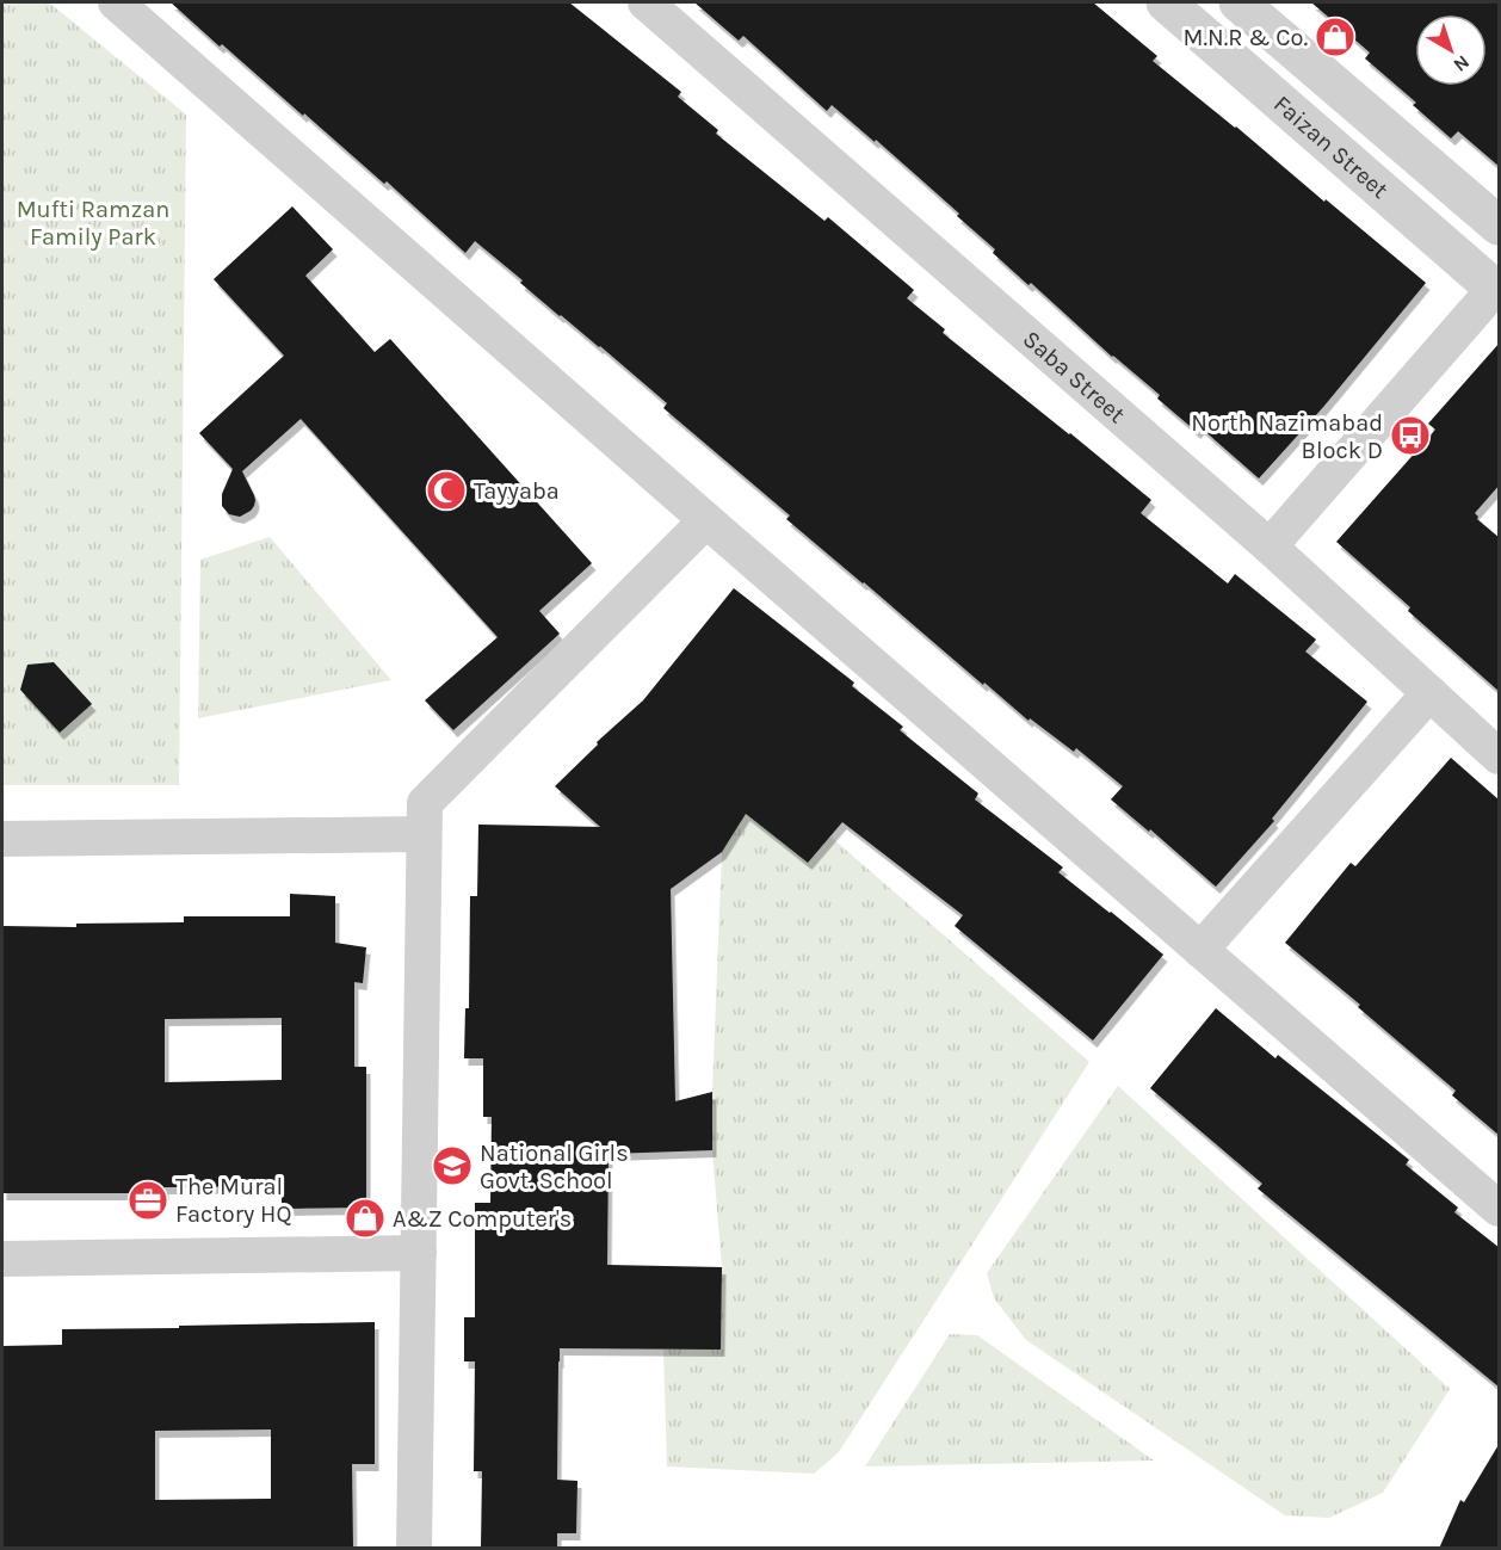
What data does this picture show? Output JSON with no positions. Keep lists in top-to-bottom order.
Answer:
{
  "streets": {
    "street": ["Faizan Street", "Saba Street"]
  },
  "parks": ["Mufti Ramzan Family Park"],
  "places": {
    "shop": ["M.N.R & Co.", "A&Z Computer's"],
    "bus stop": ["North Nazimabad Block D"],
    "mosque": ["Tayyaba"],
    "school or university": ["National Girls Govt. School"],
    "office": ["The Mural Factory HQ"]
  },
  "north": "bottom right"
}
